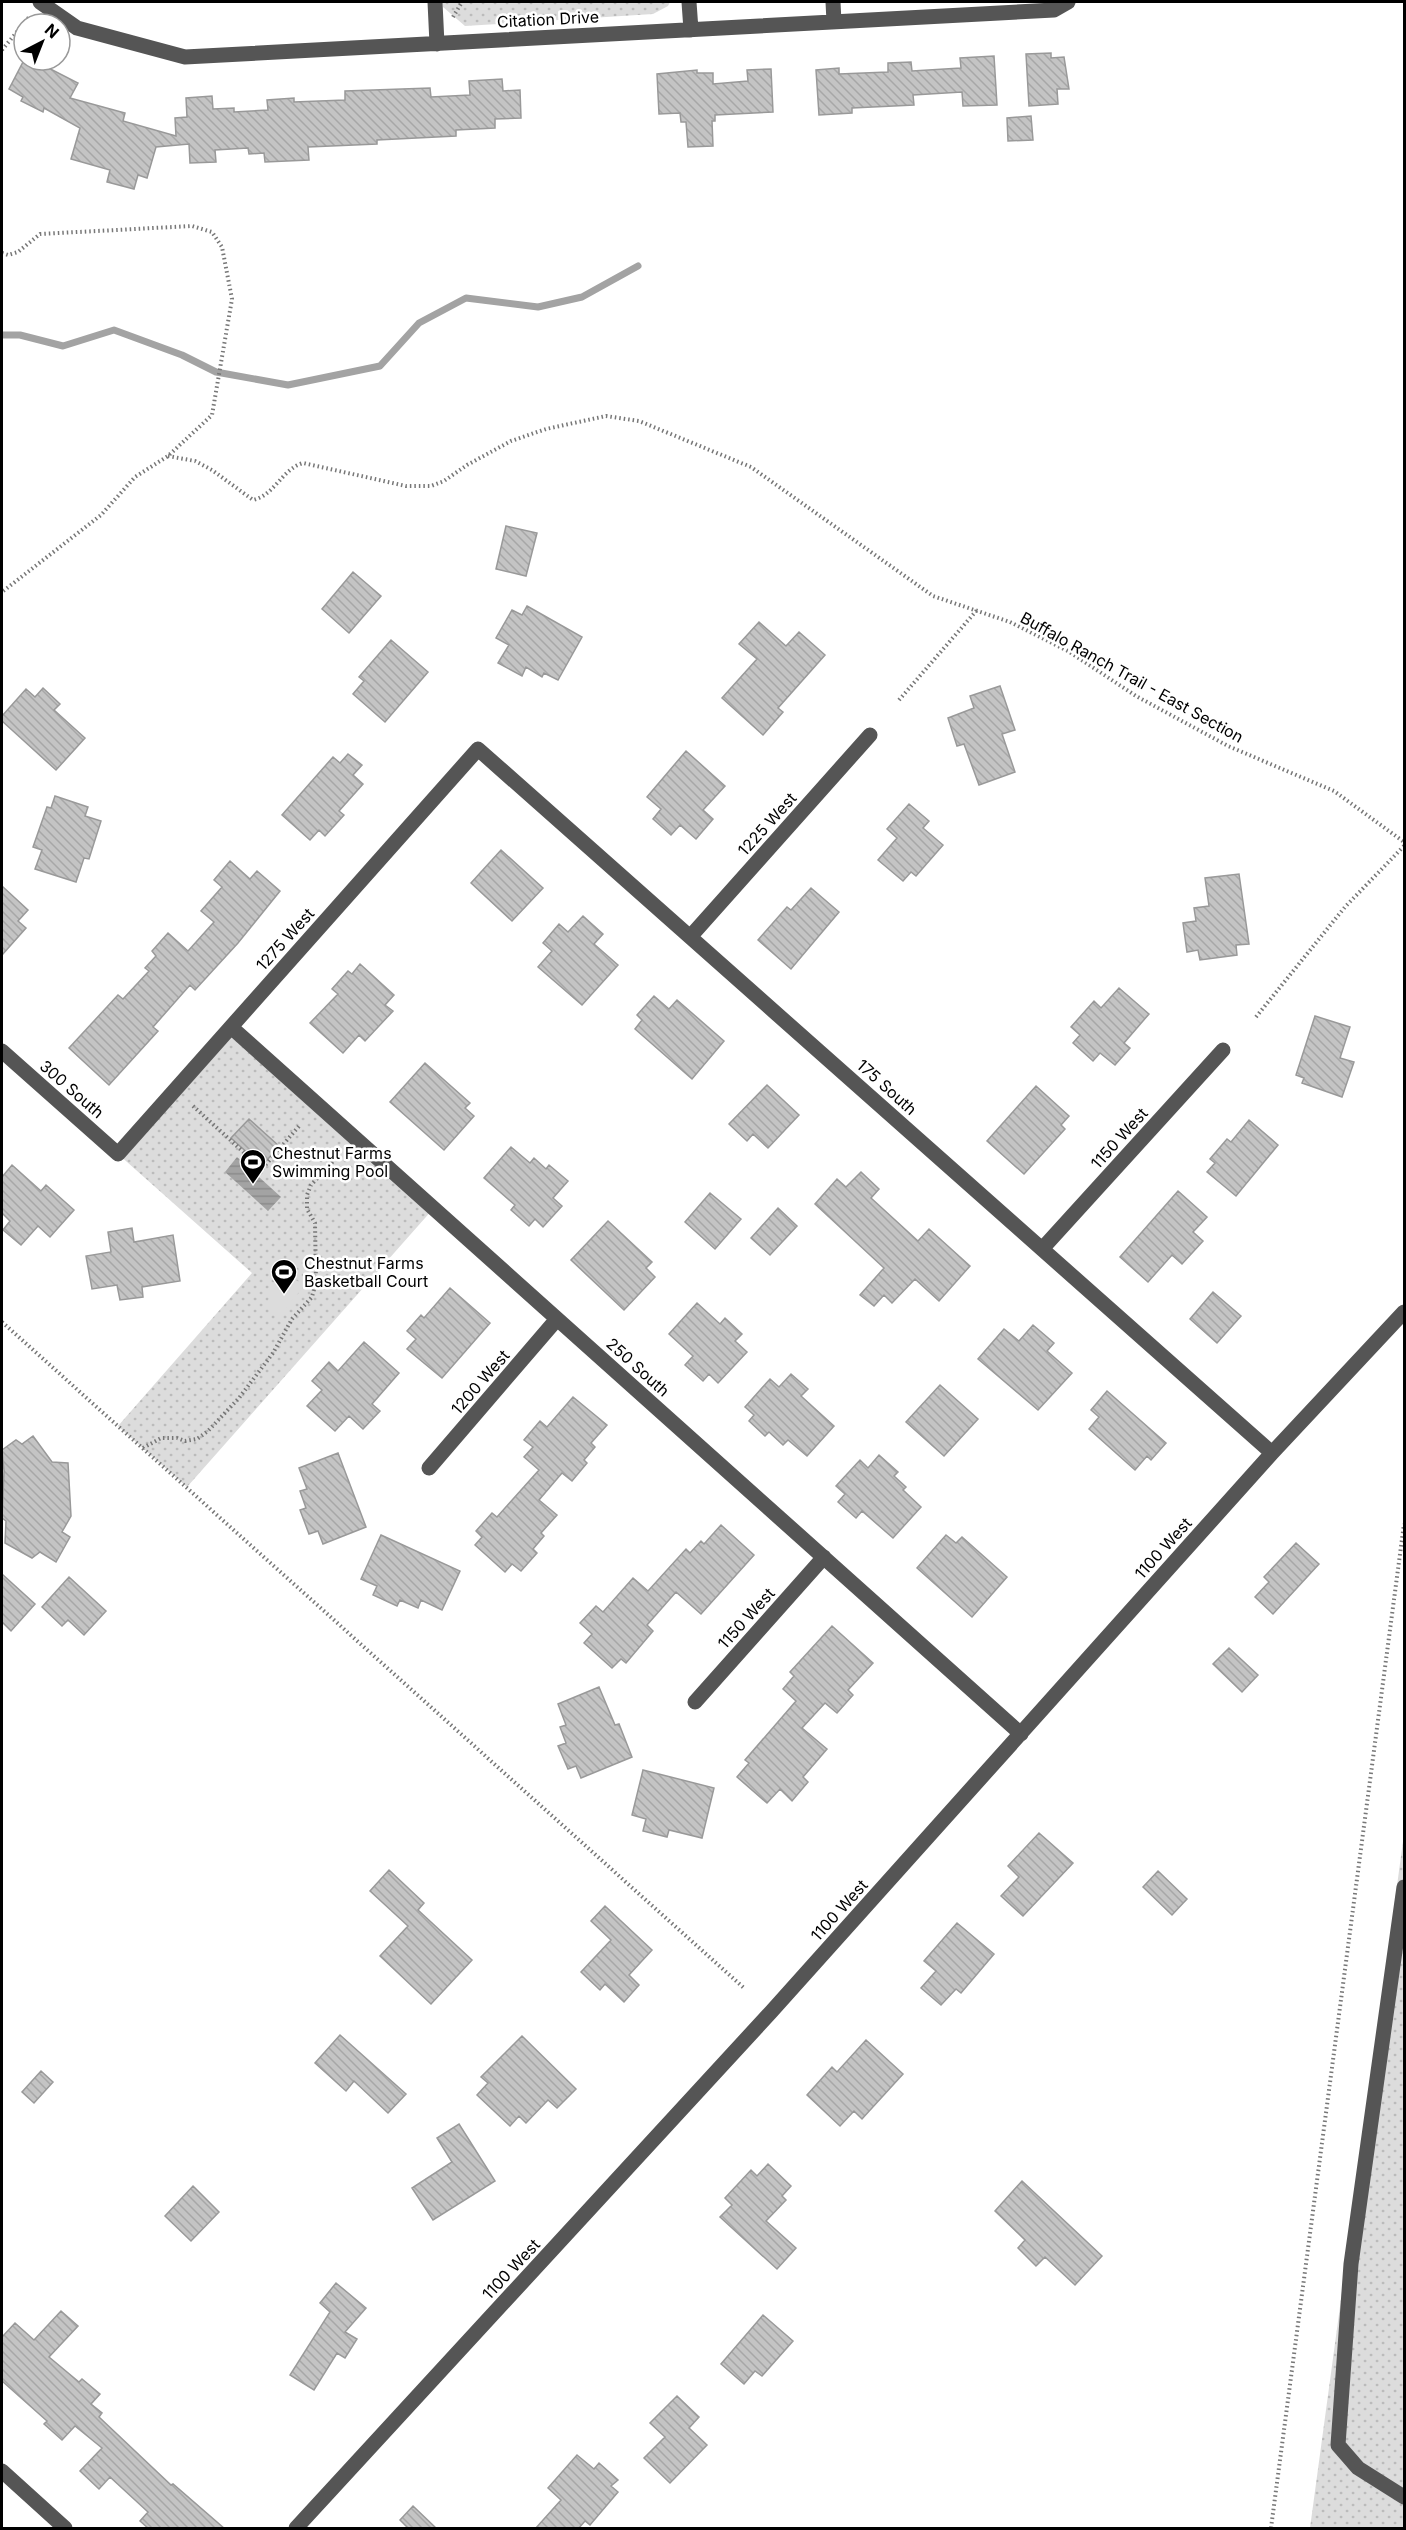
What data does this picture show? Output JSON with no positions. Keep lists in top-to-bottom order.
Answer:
{
  "streets": {
    "street": [
      "Citation Drive",
      "1225 West",
      "1275 West",
      "175 South",
      "300 South",
      "1150 West",
      "250 South",
      "1200 West",
      "1100 West"
    ],
    "path": ["Buffalo Ranch Trail - East Section"]
  },
  "crossings": [
    ["1225 West", "175 South"],
    ["1275 West", "175 South"],
    ["1275 West", "300 South"],
    ["1275 West", "250 South"],
    ["175 South", "1150 West"],
    ["175 South", "1100 West"],
    ["1150 West", "250 South"],
    ["250 South", "1200 West"],
    ["250 South", "1100 West"]
  ],
  "places": {
    "sports": ["Chestnut Farms Swimming Pool", "Chestnut Farms Basketball Court"]
  },
  "north": "top right"
}
